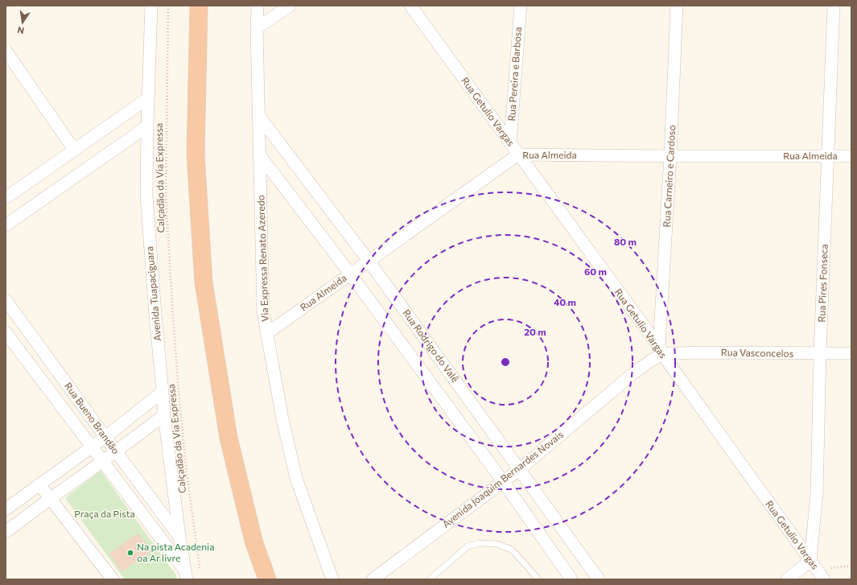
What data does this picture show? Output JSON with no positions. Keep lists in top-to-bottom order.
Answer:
{
  "streets": {
    "street": [
      "Rua Pereira e Barbosa",
      "Rua Getulio Vargas",
      "Rua Almeida",
      "Rua Carneiro e Cardoso",
      "Via Expressa Renato Azeredo",
      "Rua Pires Fonseca",
      "Avenida Tuapaciguara",
      "Rua Rodrigo do Valê",
      "Rua Vasconcelos",
      "Rua Bueno Brandão",
      "Avenida Joaquim Bernardes Novais"
    ],
    "path": ["Calçadão da Via Expressa"]
  },
  "crossings": [
    ["Rua Pereira e Barbosa", "Rua Getulio Vargas"],
    ["Rua Getulio Vargas", "Rua Almeida"],
    ["Rua Getulio Vargas", "Rua Carneiro e Cardoso"],
    ["Rua Getulio Vargas", "Rua Pires Fonseca"],
    ["Rua Getulio Vargas", "Rua Vasconcelos"],
    ["Rua Getulio Vargas", "Avenida Joaquim Bernardes Novais"],
    ["Rua Almeida", "Rua Carneiro e Cardoso"],
    ["Rua Almeida", "Via Expressa Renato Azeredo"],
    ["Rua Almeida", "Rua Pires Fonseca"],
    ["Rua Almeida", "Rua Rodrigo do Valê"],
    ["Rua Carneiro e Cardoso", "Rua Vasconcelos"],
    ["Rua Carneiro e Cardoso", "Avenida Joaquim Bernardes Novais"],
    ["Via Expressa Renato Azeredo", "Rua Rodrigo do Valê"],
    ["Rua Pires Fonseca", "Rua Vasconcelos"],
    ["Avenida Tuapaciguara", "Rua Bueno Brandão"],
    ["Rua Rodrigo do Valê", "Avenida Joaquim Bernardes Novais"],
    ["Rua Vasconcelos", "Avenida Joaquim Bernardes Novais"]
  ],
  "parks": ["Praça da Pista"],
  "places": ["Na pista Acadenia oa Ar livre"],
  "north": "bottom",
  "rings": [
    "80 m",
    "60 m",
    "40 m",
    "20 m"
  ]
}
